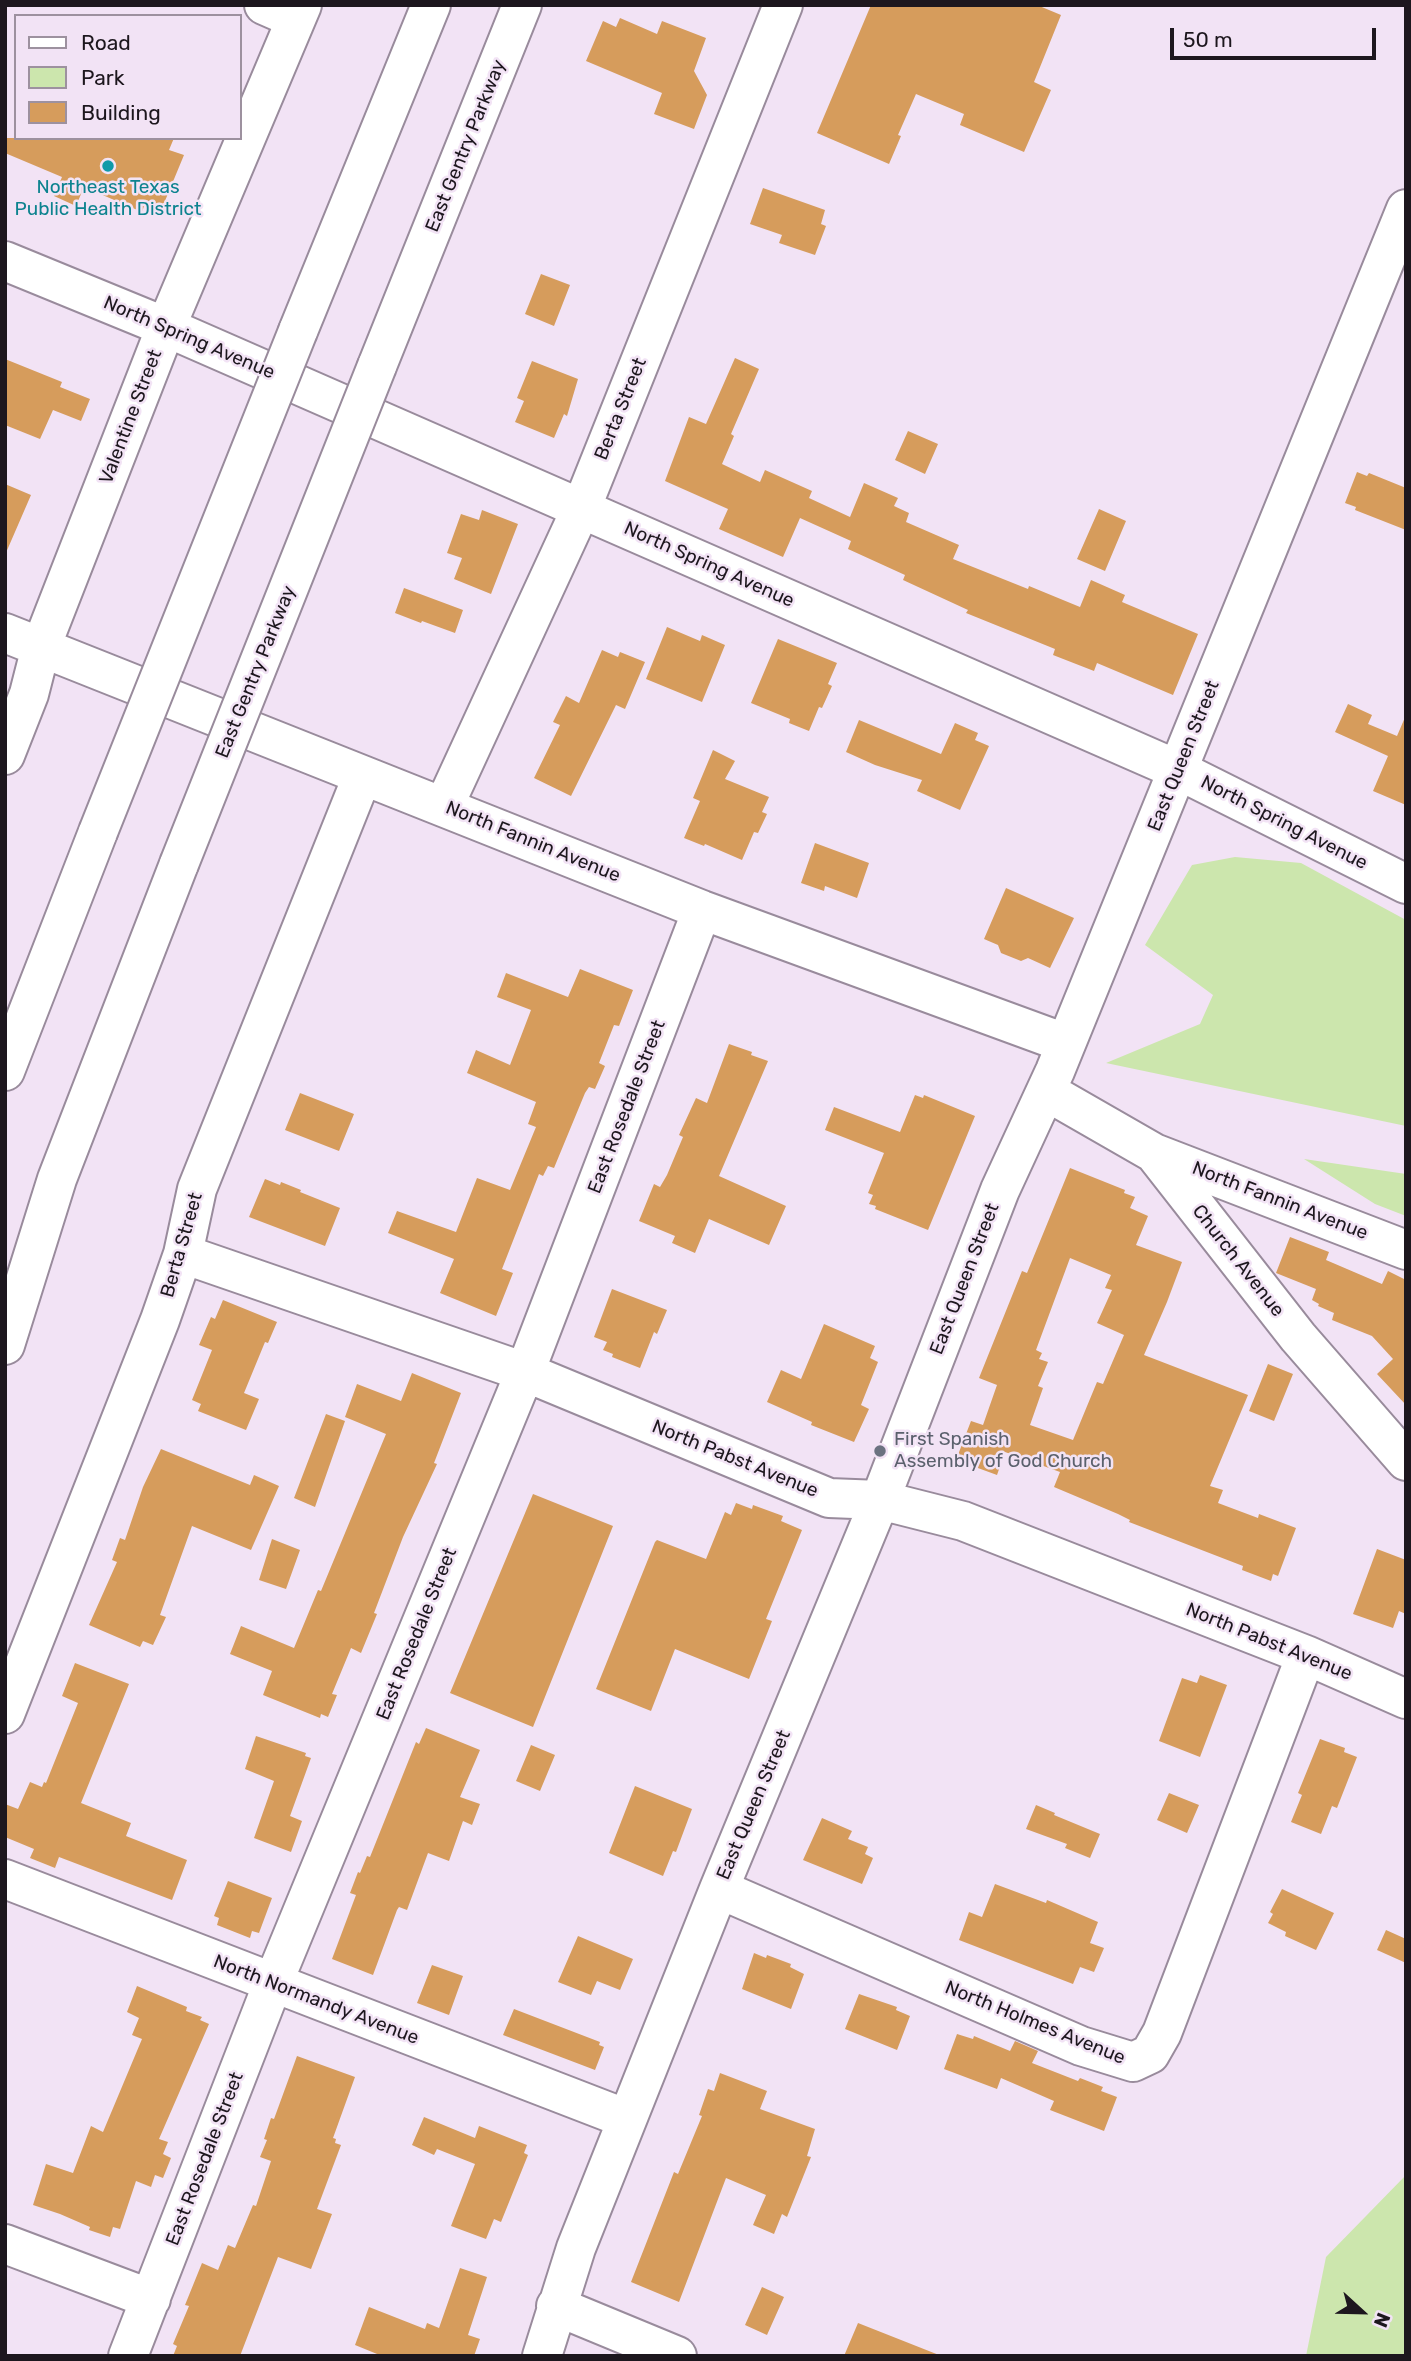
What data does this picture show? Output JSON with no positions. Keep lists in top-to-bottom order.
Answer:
{
  "streets": {
    "street": [
      "East Gentry Parkway",
      "North Spring Avenue",
      "Berta Street",
      "Valentine Street",
      "East Queen Street",
      "North Fannin Avenue",
      "East Rosedale Street",
      "Church Avenue",
      "North Pabst Avenue",
      "North Normandy Avenue",
      "North Holmes Avenue"
    ]
  },
  "crossings": [
    ["North Spring Avenue", "Berta Street"],
    ["North Spring Avenue", "Valentine Street"],
    ["North Spring Avenue", "East Queen Street"],
    ["Berta Street", "North Fannin Avenue"],
    ["Berta Street", "North Pabst Avenue"],
    ["Valentine Street", "North Fannin Avenue"],
    ["East Queen Street", "North Fannin Avenue"],
    ["East Queen Street", "Church Avenue"],
    ["East Queen Street", "North Pabst Avenue"],
    ["East Queen Street", "North Normandy Avenue"],
    ["East Queen Street", "North Holmes Avenue"],
    ["North Fannin Avenue", "East Rosedale Street"],
    ["North Fannin Avenue", "Church Avenue"],
    ["East Rosedale Street", "North Pabst Avenue"],
    ["East Rosedale Street", "North Normandy Avenue"],
    ["North Pabst Avenue", "North Holmes Avenue"]
  ],
  "places": ["Northeast Texas Public Health District", "First Spanish Assembly of God Church"],
  "legend": ["Road", "Park", "Building"],
  "scale_bar": "50 m",
  "north": "right"
}
